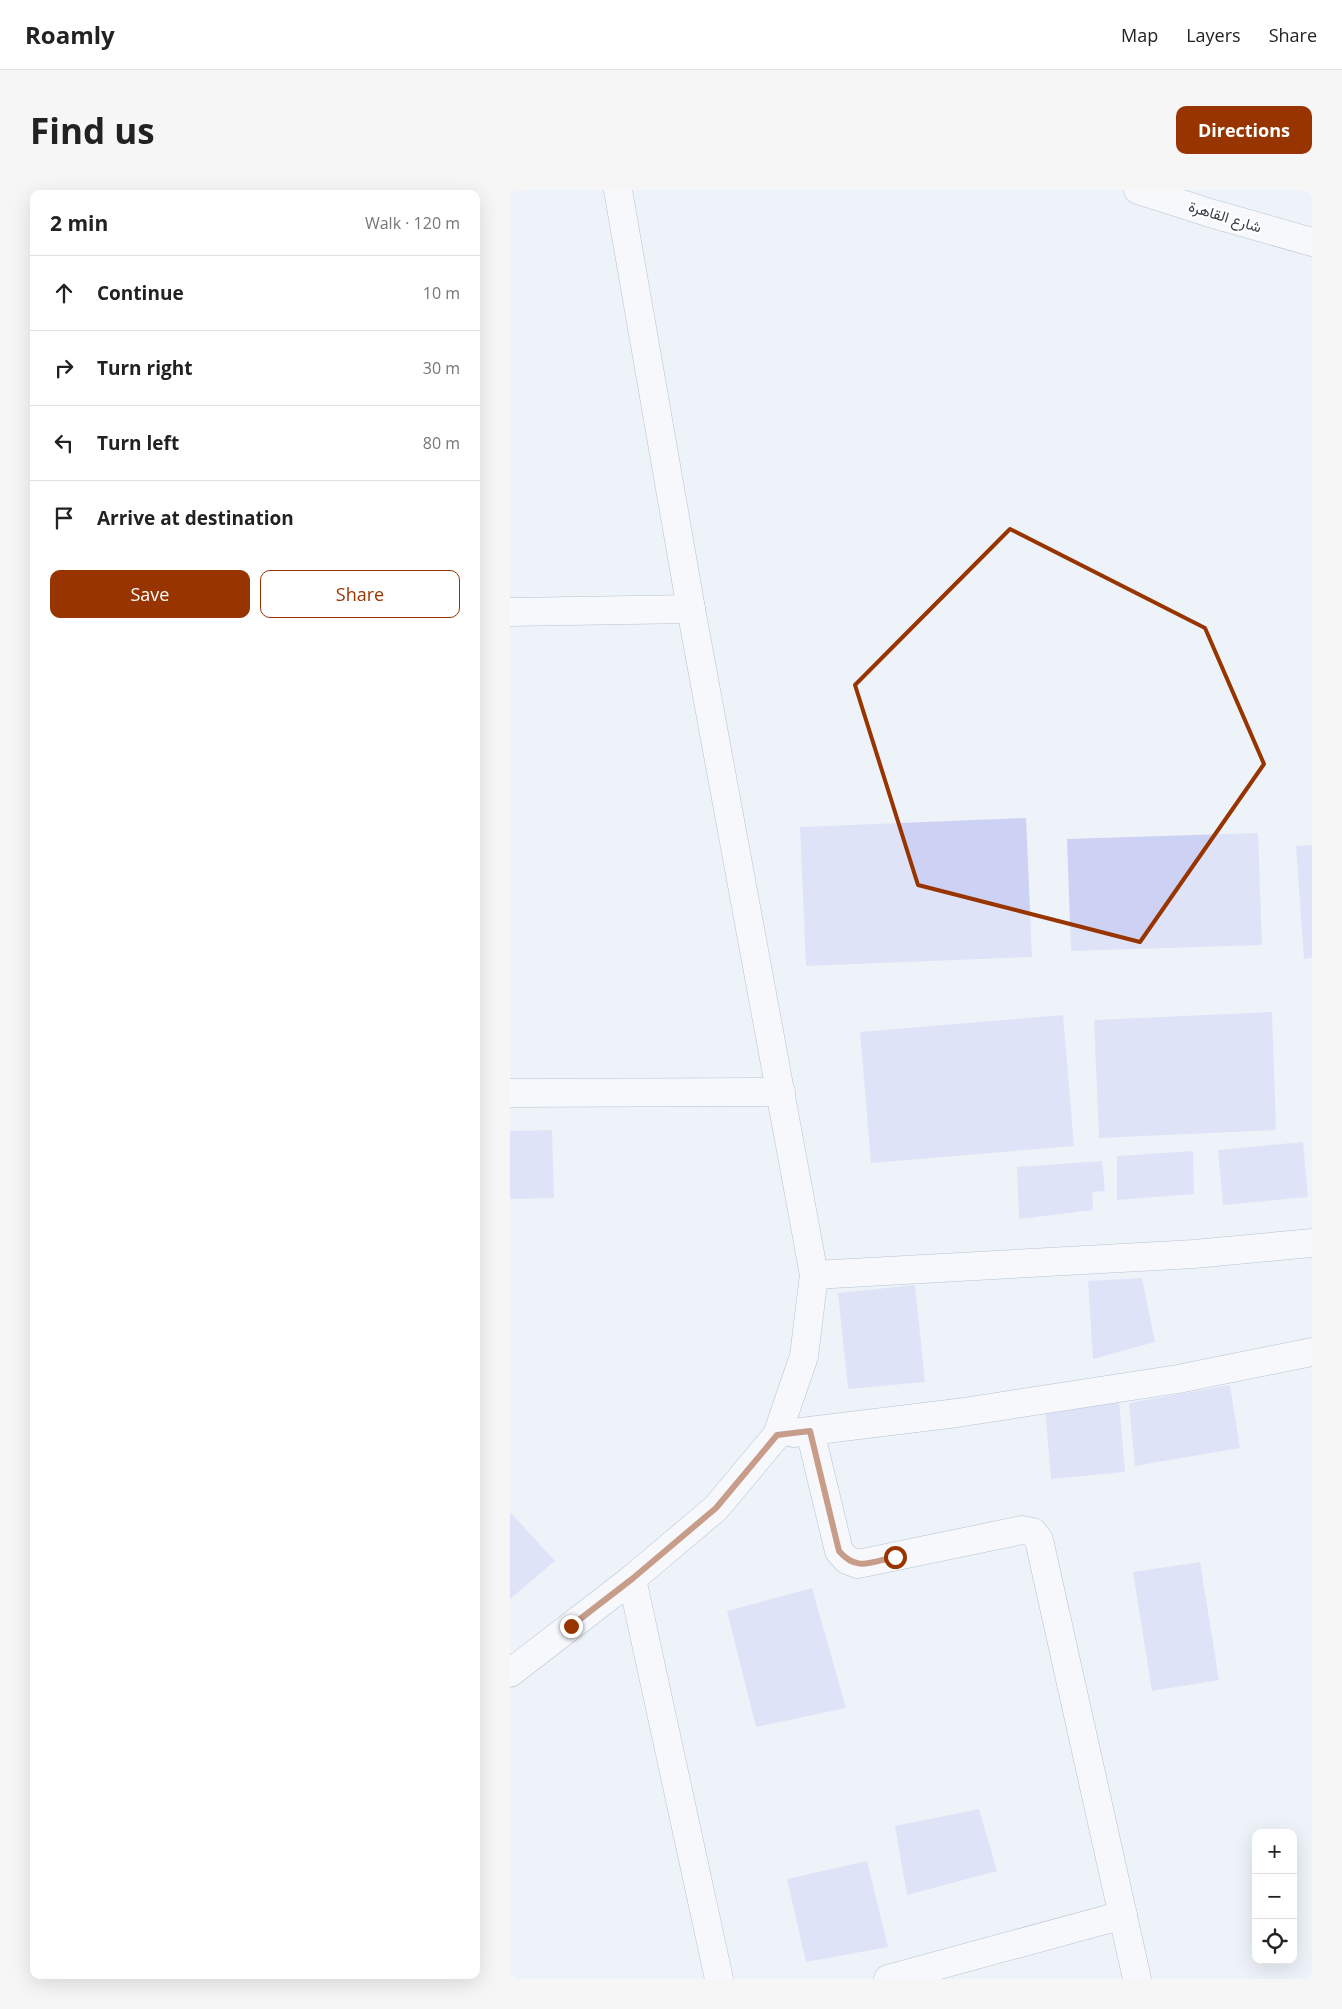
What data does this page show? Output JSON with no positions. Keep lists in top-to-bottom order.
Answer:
{
  "streets": {
    "street": ["شارع القاهرة"]
  },
  "page": {
    "header": "Roamly",
    "nav": ["Map", "Layers", "Share"],
    "buttons": [
      "Directions",
      ["Save", "Share"]
    ],
    "title": "Find us",
    "heading": ["2 min", "Walk · 120 m"],
    "list": [
      ["Continue", "10 m"],
      ["Turn right", "30 m"],
      ["Turn left", "80 m"],
      "Arrive at destination"
    ],
    "map_buttons": ["+", "−"]
  }
}
